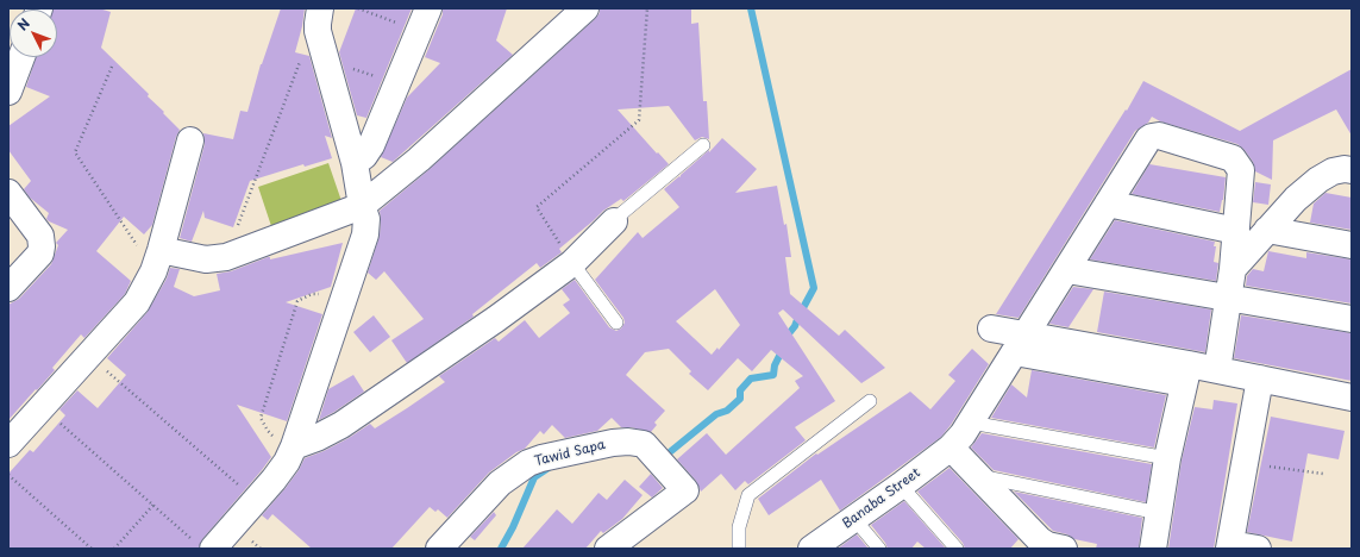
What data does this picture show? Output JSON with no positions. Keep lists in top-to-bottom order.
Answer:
{
  "streets": {
    "street": ["Tawid Sapa", "Banaba Street"]
  },
  "north": "top left"
}
